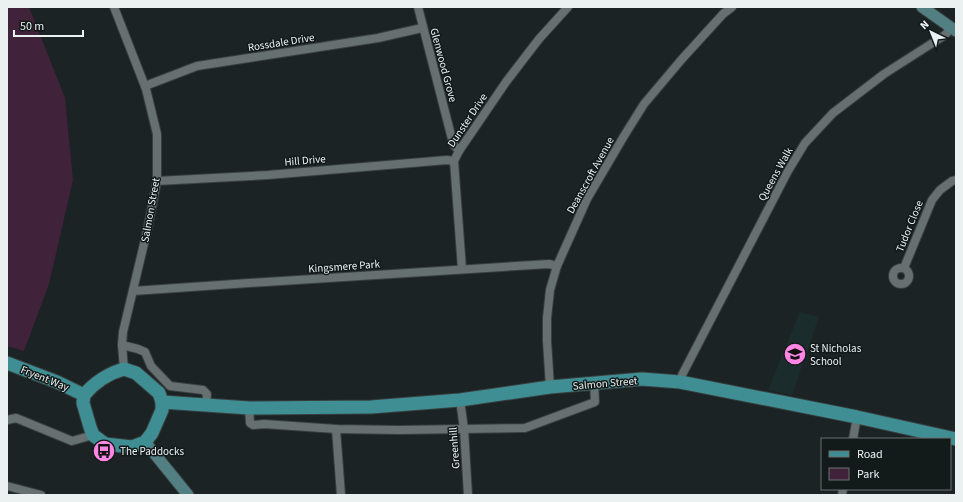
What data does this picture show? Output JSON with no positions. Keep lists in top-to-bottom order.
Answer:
{
  "streets": {
    "main road": ["Salmon Street", "Fryent Way"],
    "street": [
      "Rossdale Drive",
      "Glenwood Grove",
      "Dunster Drive",
      "Hill Drive",
      "Queens Walk",
      "Deanscroft Avenue",
      "Tudor Close",
      "Kingsmere Park",
      "Greenhill"
    ]
  },
  "crossings": [
    ["Rossdale Drive", "Glenwood Grove"],
    ["Rossdale Drive", "Salmon Street"],
    ["Glenwood Grove", "Dunster Drive"],
    ["Dunster Drive", "Hill Drive"],
    ["Dunster Drive", "Kingsmere Park"],
    ["Hill Drive", "Salmon Street"],
    ["Queens Walk", "Salmon Street"],
    ["Deanscroft Avenue", "Salmon Street"],
    ["Deanscroft Avenue", "Kingsmere Park"],
    ["Salmon Street", "Kingsmere Park"],
    ["Salmon Street", "Fryent Way"],
    ["Salmon Street", "Greenhill"]
  ],
  "places": {
    "school or university": ["St Nicholas School"],
    "bus stop": ["The Paddocks"]
  },
  "legend": ["Road", "Park"],
  "scale_bar": "50 m",
  "north": "top left"
}
